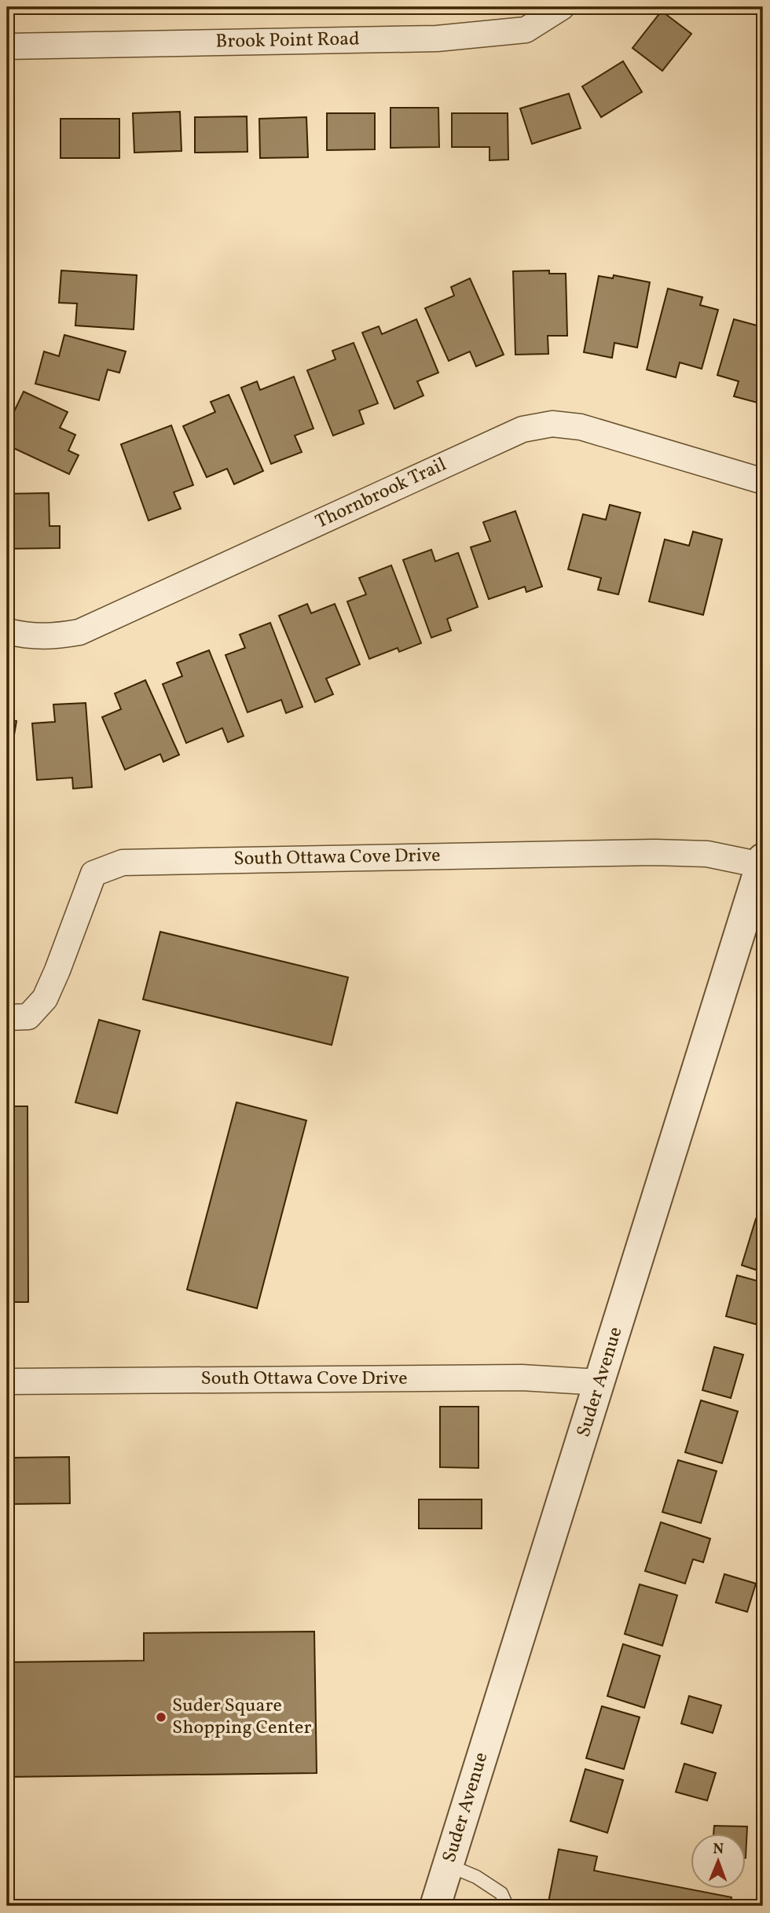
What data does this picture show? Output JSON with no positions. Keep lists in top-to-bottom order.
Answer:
{
  "streets": {
    "street": [
      "Brook Point Road",
      "Thornbrook Trail",
      "South Ottawa Cove Drive",
      "Suder Avenue"
    ]
  },
  "crossings": [
    ["South Ottawa Cove Drive", "Suder Avenue"]
  ],
  "places": ["Suder Square Shopping Center"],
  "north": "top"
}
